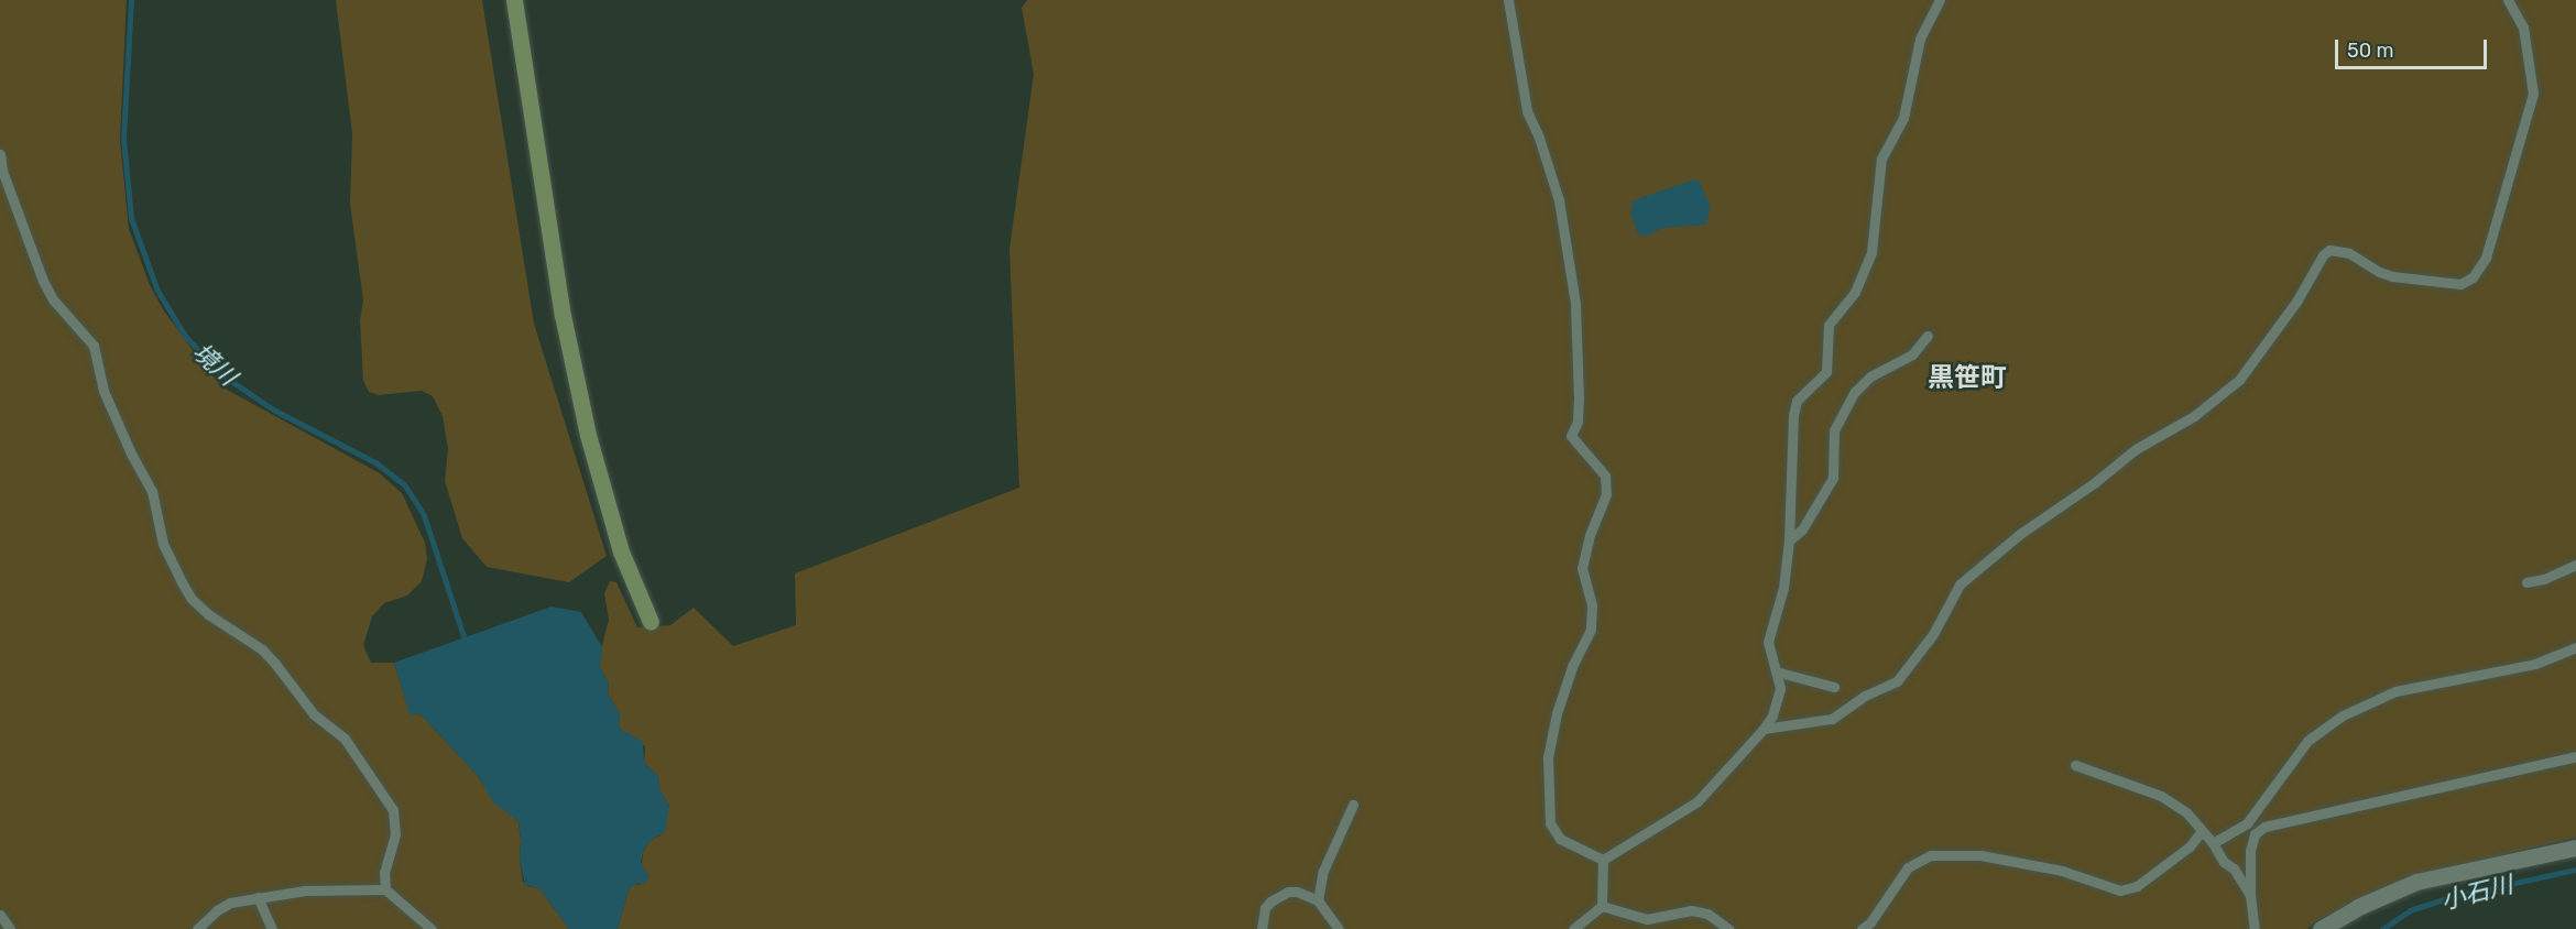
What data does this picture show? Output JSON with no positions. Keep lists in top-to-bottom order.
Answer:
{
  "districts": ["黒笹町"],
  "water": ["境川", "小石川"],
  "scale_bar": "50 m"
}
